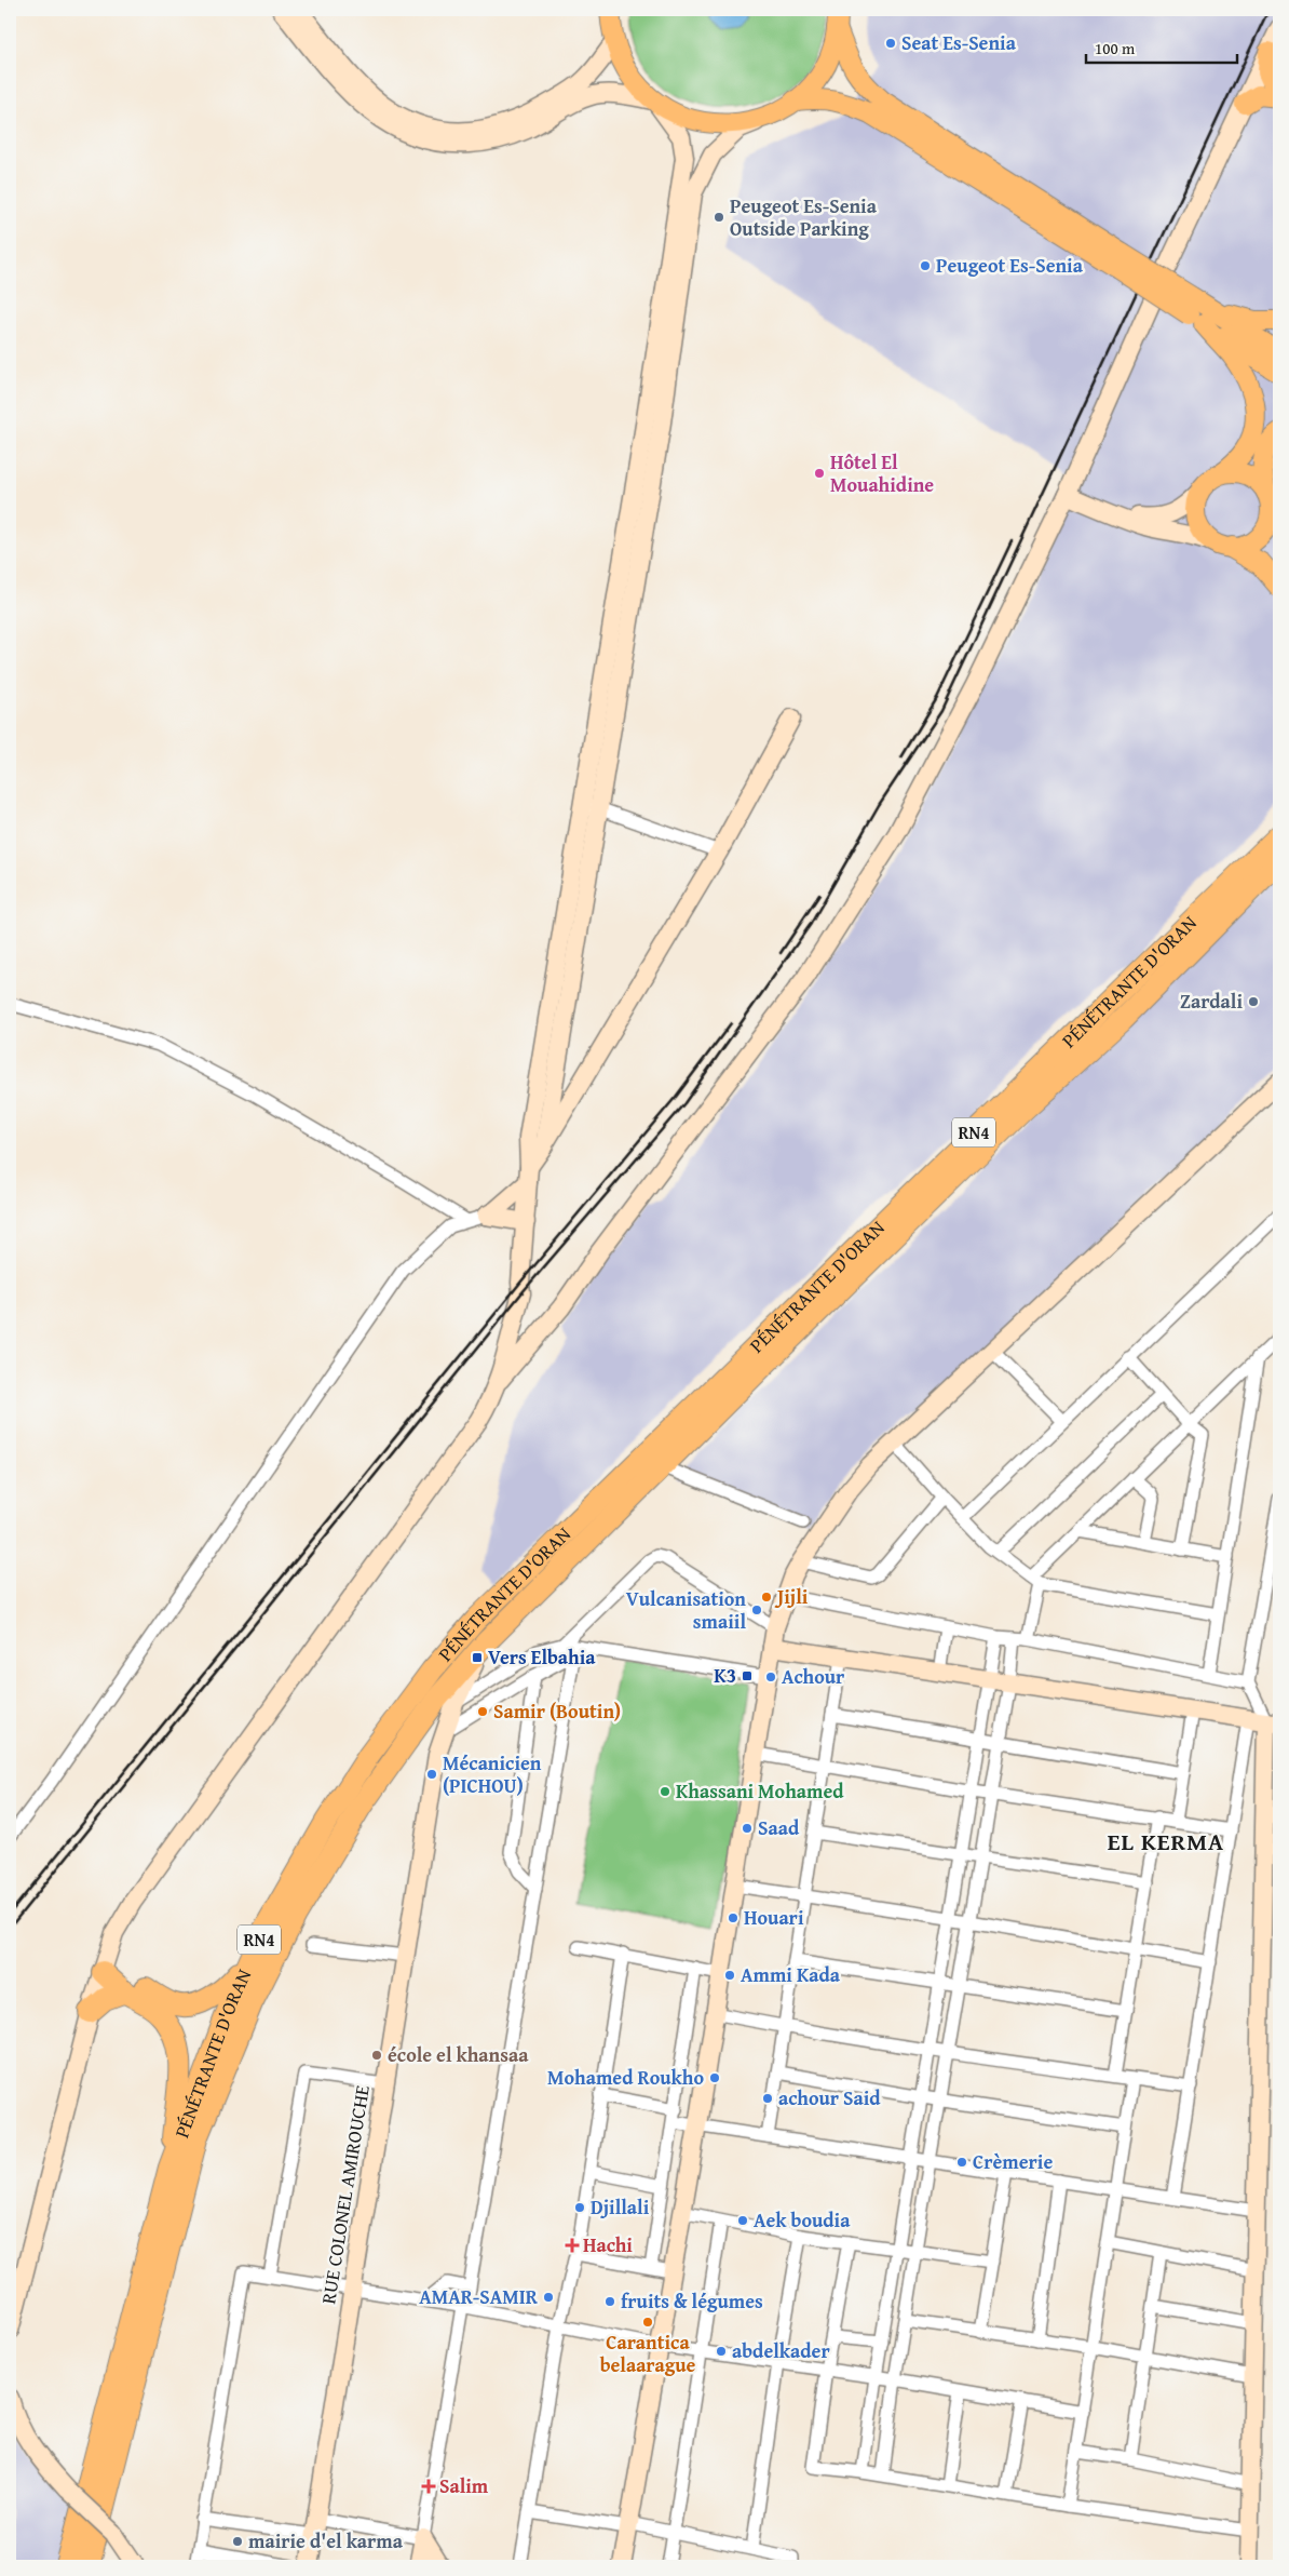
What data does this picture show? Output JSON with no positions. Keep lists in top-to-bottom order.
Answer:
{
  "streets": {
    "highway": ["PÉNÉTRANTE D'ORAN", "RN4"],
    "street": ["RUE COLONEL AMIROUCHE"]
  },
  "crossings": [
    ["PÉNÉTRANTE D'ORAN", "RUE COLONEL AMIROUCHE"]
  ],
  "districts": ["EL KERMA"],
  "places": {
    "other": [
      "Seat Es-Senia",
      "Peugeot Es-Senia Outside Parking",
      "Peugeot Es-Senia",
      "Hôtel El Mouahidine",
      "Zardali",
      "Jijli",
      "Vulcanisation smaiil",
      "Achour",
      "Samir (Boutin)",
      "Mécanicien (PICHOU)",
      "Khassani Mohamed",
      "Saad",
      "Houari",
      "Ammi Kada",
      "école el khansaa",
      "Mohamed Roukho",
      "achour Said",
      "Crèmerie",
      "Djillali",
      "Aek boudia",
      "AMAR-SAMIR",
      "fruits & légumes",
      "Carantica belaarague",
      "abdelkader",
      "mairie d'el karma"
    ],
    "transit": ["Vers Elbahia", "K3"],
    "health": ["Hachi", "Salim"]
  },
  "scale_bar": "100 m"
}
